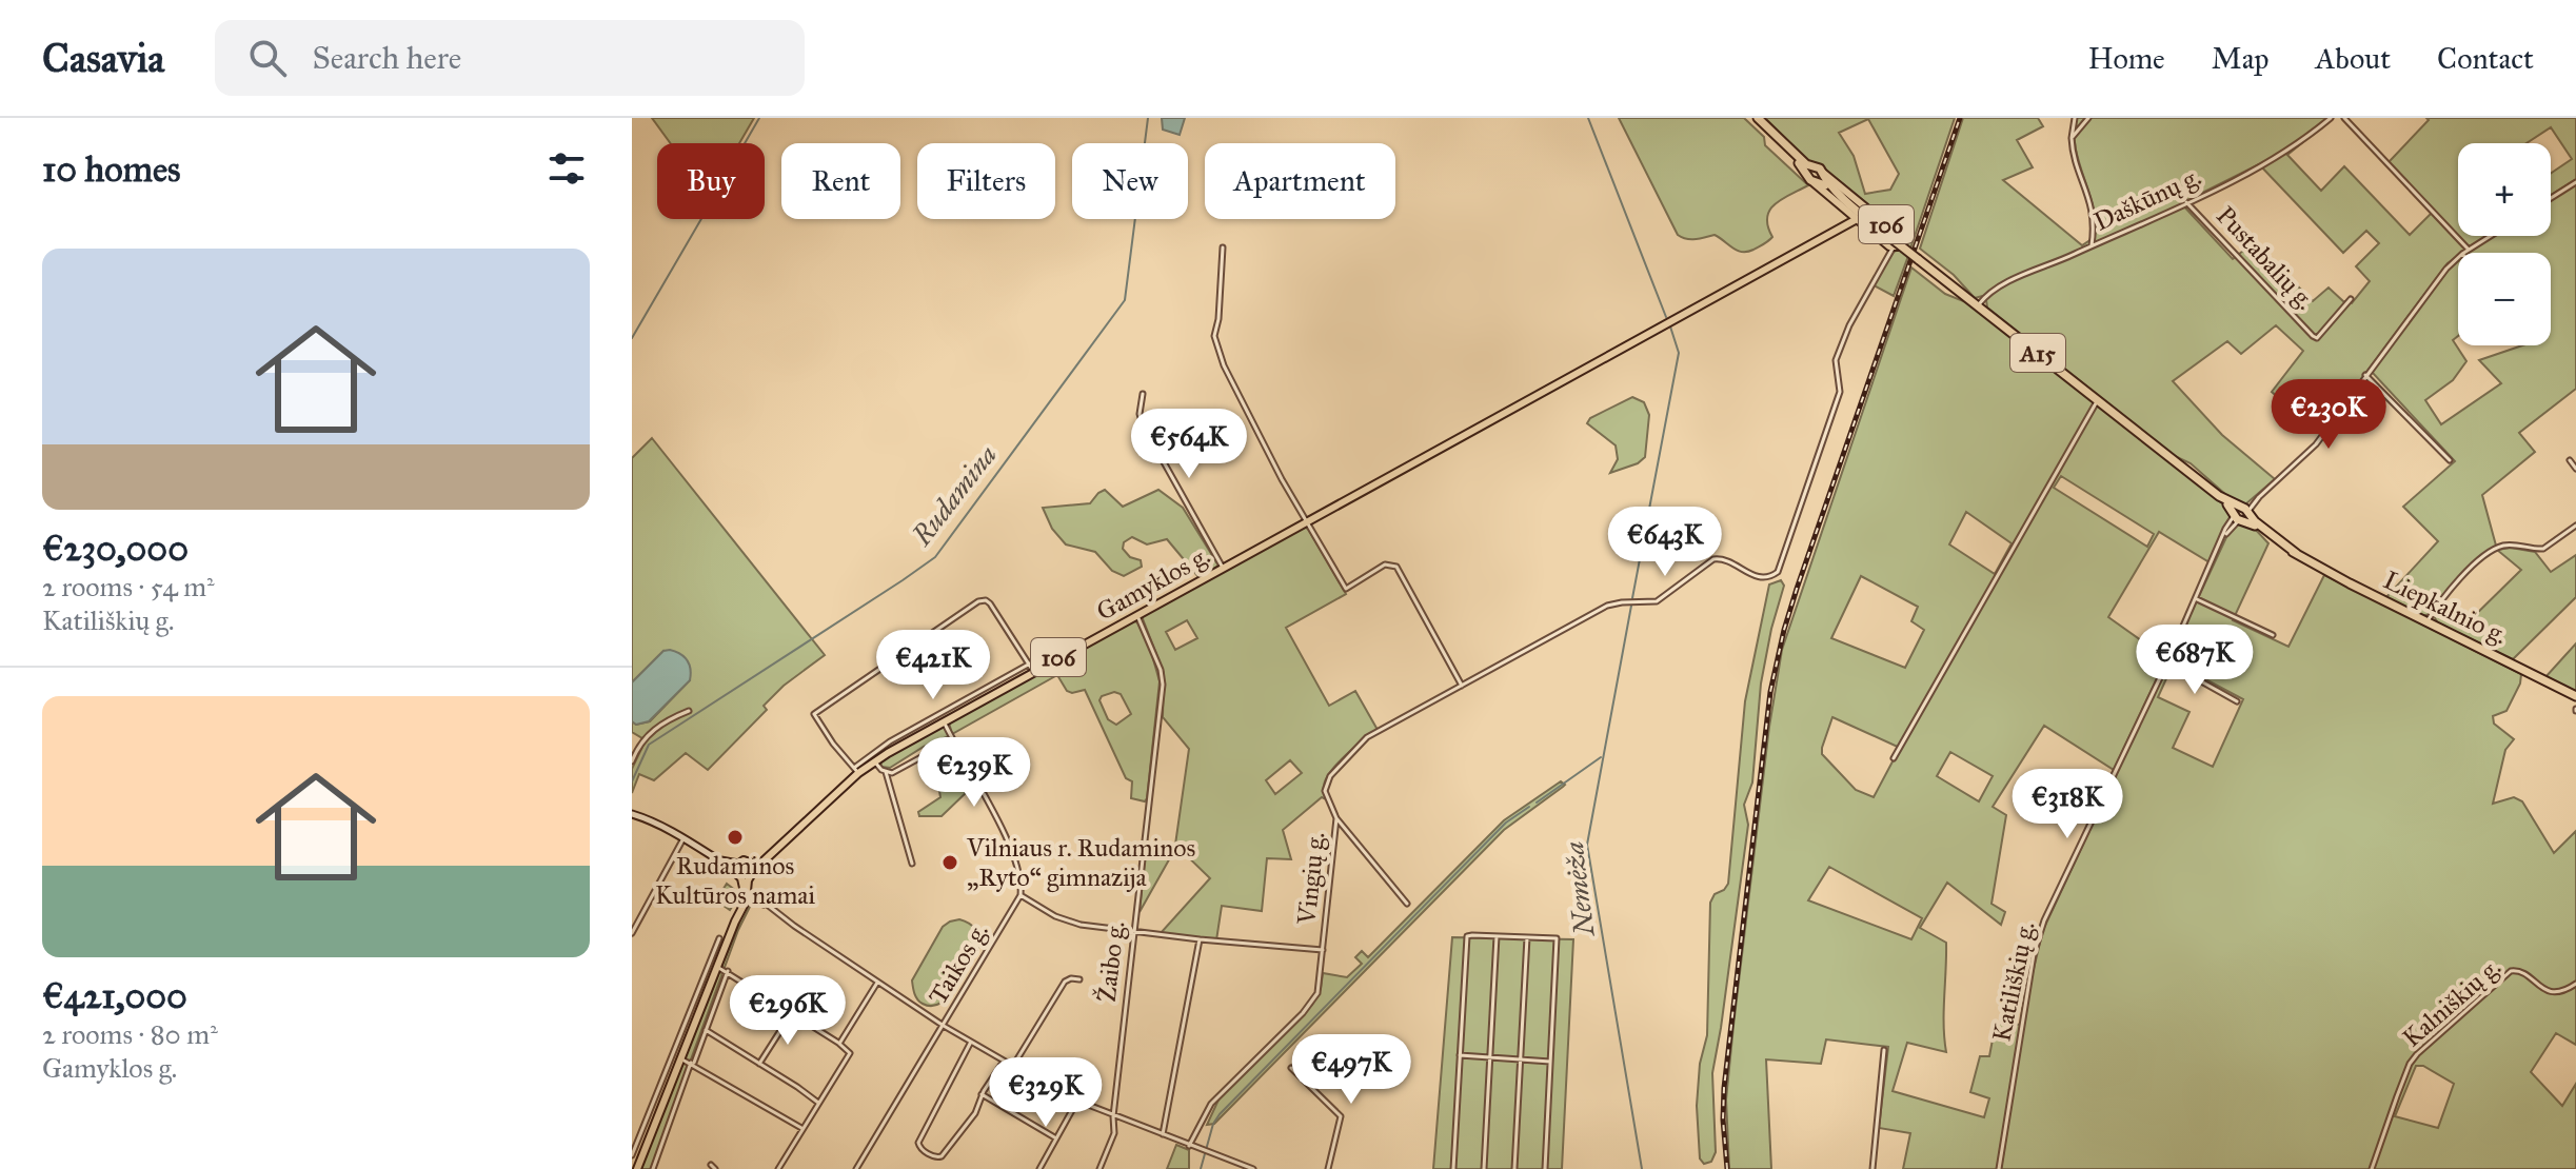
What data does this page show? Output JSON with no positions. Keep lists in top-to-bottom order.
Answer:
{
  "streets": {
    "highway": ["A15", "Liepkalnio g."],
    "main road": ["106", "Gamyklos g."],
    "street": [
      "Daškūnų g.",
      "Pustabalių g.",
      "Vingių g.",
      "Žaibo g.",
      "Taikos g.",
      "Katiliškių g.",
      "Kalniškių g."
    ]
  },
  "crossings": [
    ["Daškūnų g.", "Pustabalių g."],
    ["Daškūnų g.", "A15"],
    ["106", "A15"],
    ["106", "Gamyklos g."],
    ["A15", "Liepkalnio g."],
    ["Gamyklos g.", "Žaibo g."],
    ["Liepkalnio g.", "Katiliškių g."]
  ],
  "water": ["Rudamina", "Nemėža"],
  "places": ["Rudaminos Kultūros namai", "Vilniaus r. Rudaminos „Ryto“ gimnazija"],
  "page": {
    "header": "Casavia",
    "search": "Search here",
    "nav": [
      "Home",
      "Map",
      "About",
      "Contact"
    ],
    "heading": "10 homes",
    "map_buttons": ["+", "−"],
    "chip": [
      "Buy",
      "Rent",
      "Filters",
      "New",
      "Apartment"
    ],
    "list": [
      {
        "name": "€230,000",
        "note": "2 rooms · 54 m² · Katiliškių g."
      },
      {
        "name": "€421,000",
        "note": "2 rooms · 80 m² · Gamyklos g."
      }
    ],
    "price": [
      "€230K",
      "€564K",
      "€643K",
      "€687K",
      "€421K",
      "€239K",
      "€318K",
      "€296K",
      "€497K",
      "€329K"
    ]
  }
}
